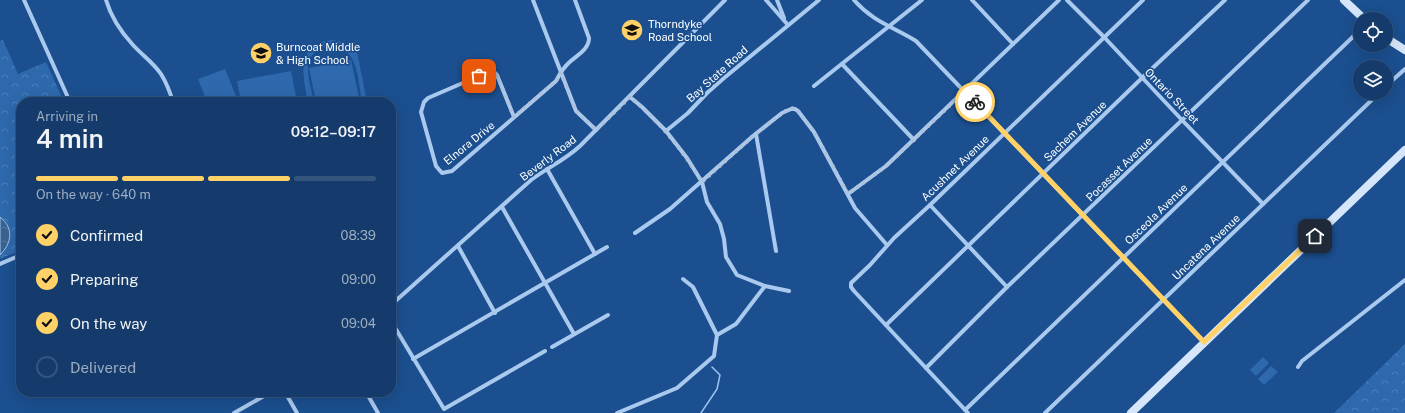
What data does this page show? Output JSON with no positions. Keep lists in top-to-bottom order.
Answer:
{
  "streets": {
    "street": [
      "Bay State Road",
      "Ontario Street",
      "Sachem Avenue",
      "Elnora Drive",
      "Beverly Road",
      "Acushnet Avenue",
      "Pocasset Avenue",
      "Osceola Avenue",
      "Uncatena Avenue"
    ]
  },
  "crossings": [
    ["Ontario Street", "Sachem Avenue"],
    ["Ontario Street", "Acushnet Avenue"],
    ["Ontario Street", "Pocasset Avenue"],
    ["Ontario Street", "Osceola Avenue"],
    ["Ontario Street", "Uncatena Avenue"],
    ["Sachem Avenue", "Acushnet Avenue"]
  ],
  "places": {
    "school or university": ["Thorndyke Road School", "Burncoat Middle & High School"]
  },
  "page": {
    "heading": ["4 min", "Arriving in", "09:12–09:17"],
    "bar": "On the way · 640 m",
    "list": [
      ["Confirmed", "08:39"],
      ["Preparing", "09:00"],
      ["On the way", "09:04"],
      "Delivered"
    ]
  }
}
